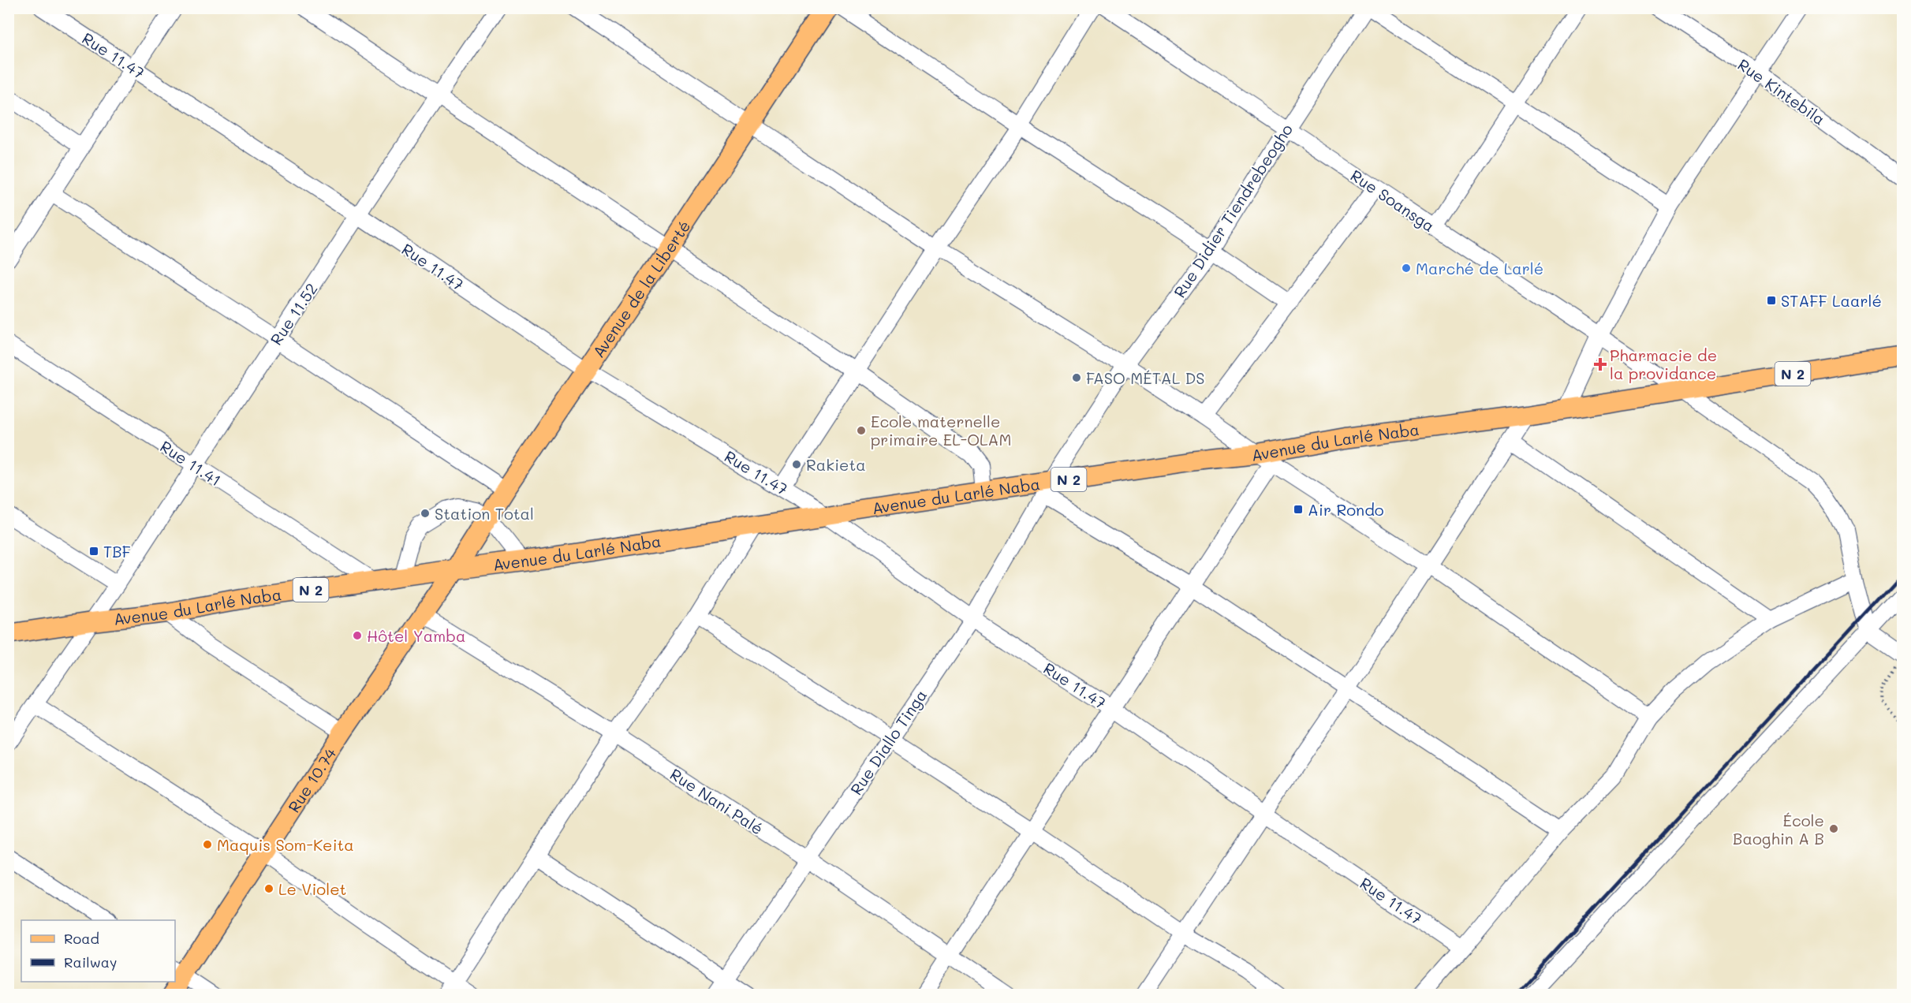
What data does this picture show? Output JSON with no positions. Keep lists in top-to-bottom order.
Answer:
{
  "streets": {
    "main road": [
      "Avenue de la Liberté",
      "N 2",
      "Avenue du Larlé Naba",
      "Rue 10.74"
    ],
    "street": [
      "Rue 11.47",
      "Rue Kintebila",
      "Rue Soansga",
      "Rue Didier Tiendrebeogho",
      "Rue 11.52",
      "Rue 11.41",
      "Rue Diallo Tinga",
      "Rue Nani Palé"
    ]
  },
  "crossings": [
    ["Rue 11.47", "Avenue de la Liberté"],
    ["Rue 11.47", "Rue 11.52"],
    ["Rue 11.47", "Avenue du Larlé Naba"],
    ["Rue 11.47", "Rue Diallo Tinga"],
    ["Rue Soansga", "Rue Didier Tiendrebeogho"],
    ["Rue Soansga", "Avenue du Larlé Naba"],
    ["Rue Didier Tiendrebeogho", "Avenue du Larlé Naba"],
    ["Rue Didier Tiendrebeogho", "Rue Diallo Tinga"],
    ["Avenue de la Liberté", "Avenue du Larlé Naba"],
    ["Avenue de la Liberté", "Rue 10.74"],
    ["Rue 11.52", "Avenue du Larlé Naba"],
    ["Rue 11.52", "Rue 11.41"],
    ["Avenue du Larlé Naba", "Rue 11.41"],
    ["Avenue du Larlé Naba", "Rue Diallo Tinga"],
    ["Avenue du Larlé Naba", "Rue 10.74"],
    ["Rue Diallo Tinga", "Rue Nani Palé"],
    ["Rue 10.74", "Rue Nani Palé"]
  ],
  "places": {
    "other": [
      "Marché de Larlé",
      "FASO MÉTAL DS",
      "Ecole maternelle primaire EL-OLAM",
      "Rakieta",
      "Station Total",
      "Hôtel Yamba",
      "École Baoghin A B",
      "Maquis Som-Keita",
      "Le Violet"
    ],
    "transit": ["STAFF Laarlé", "Air Rondo", "TBF"],
    "health": ["Pharmacie de la providance"]
  },
  "legend": ["Road", "Railway"]
}
